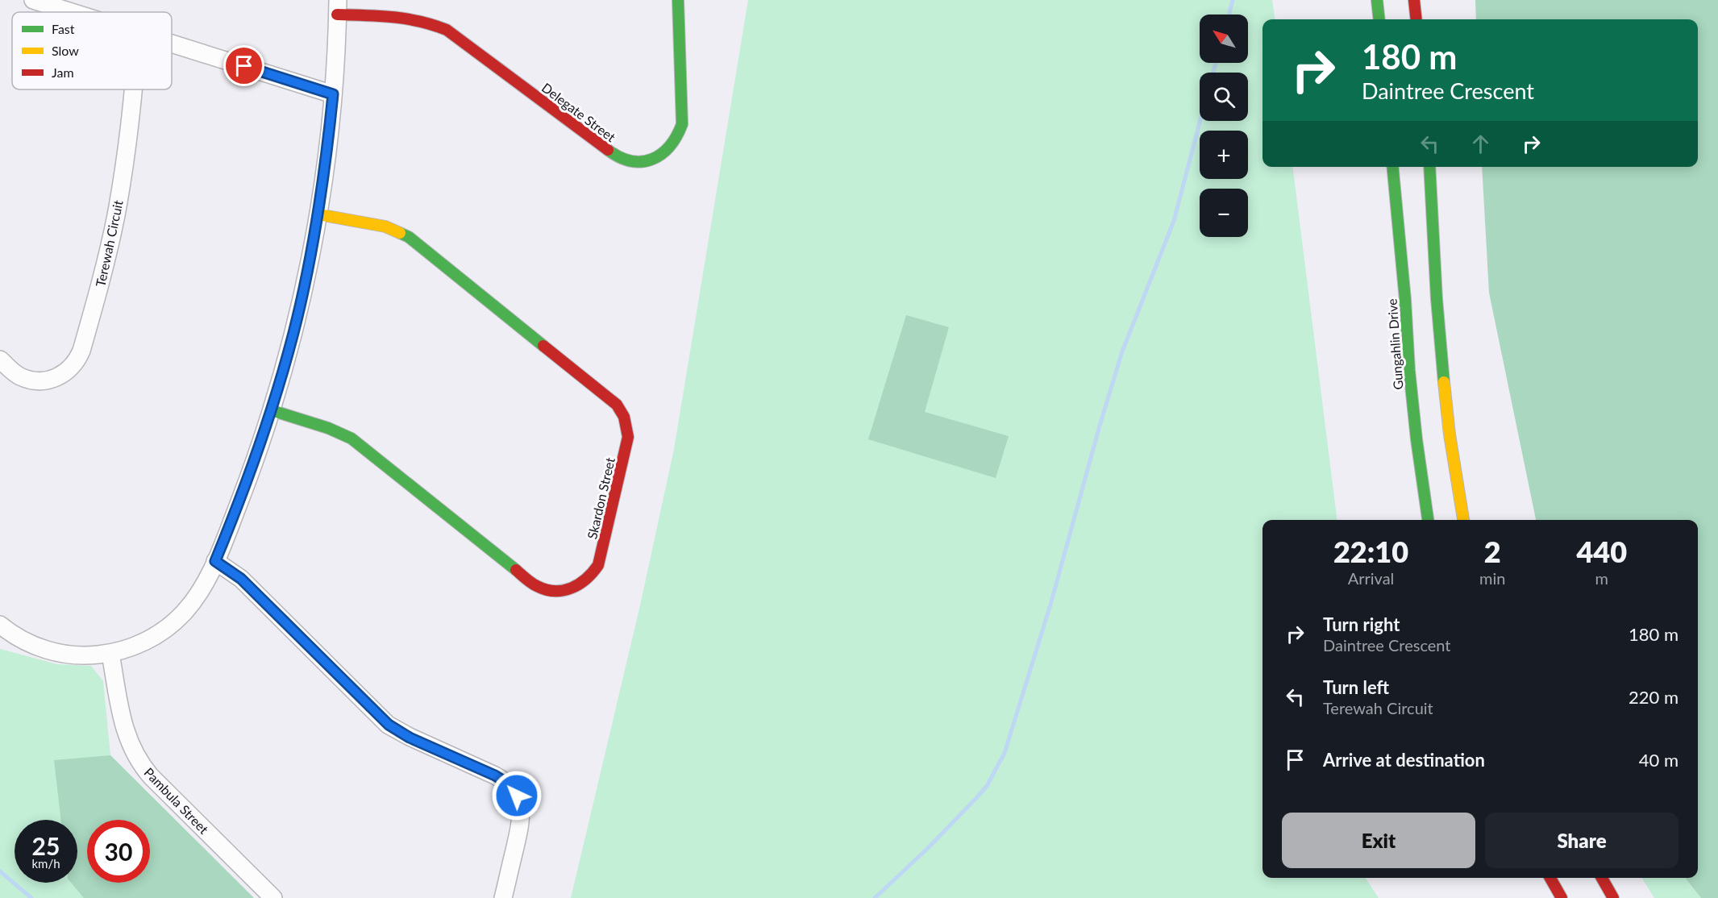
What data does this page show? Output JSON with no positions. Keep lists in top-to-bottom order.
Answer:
{
  "streets": {
    "main road": ["Delegate Street", "Gungahlin Drive", "Skardon Street"],
    "street": ["Terewah Circuit", "Pambula Street"]
  },
  "legend": ["Fast", "Slow", "Jam"],
  "north": "top left",
  "page": {
    "map_buttons": ["+", "−"],
    "turn": ["180 m", "Daintree Crescent"],
    "eta": [
      "22:10",
      "Arrival",
      "2",
      "min",
      "440",
      "m"
    ],
    "list": [
      {
        "name": "Turn right",
        "note": "Daintree Crescent",
        "value": "180 m"
      },
      {
        "name": "Turn left",
        "note": "Terewah Circuit",
        "value": "220 m"
      },
      {
        "name": "Arrive at destination",
        "value": "40 m"
      }
    ],
    "buttons": ["Exit", "Share"],
    "speed": "25 km/h",
    "limit": "30"
  }
}
